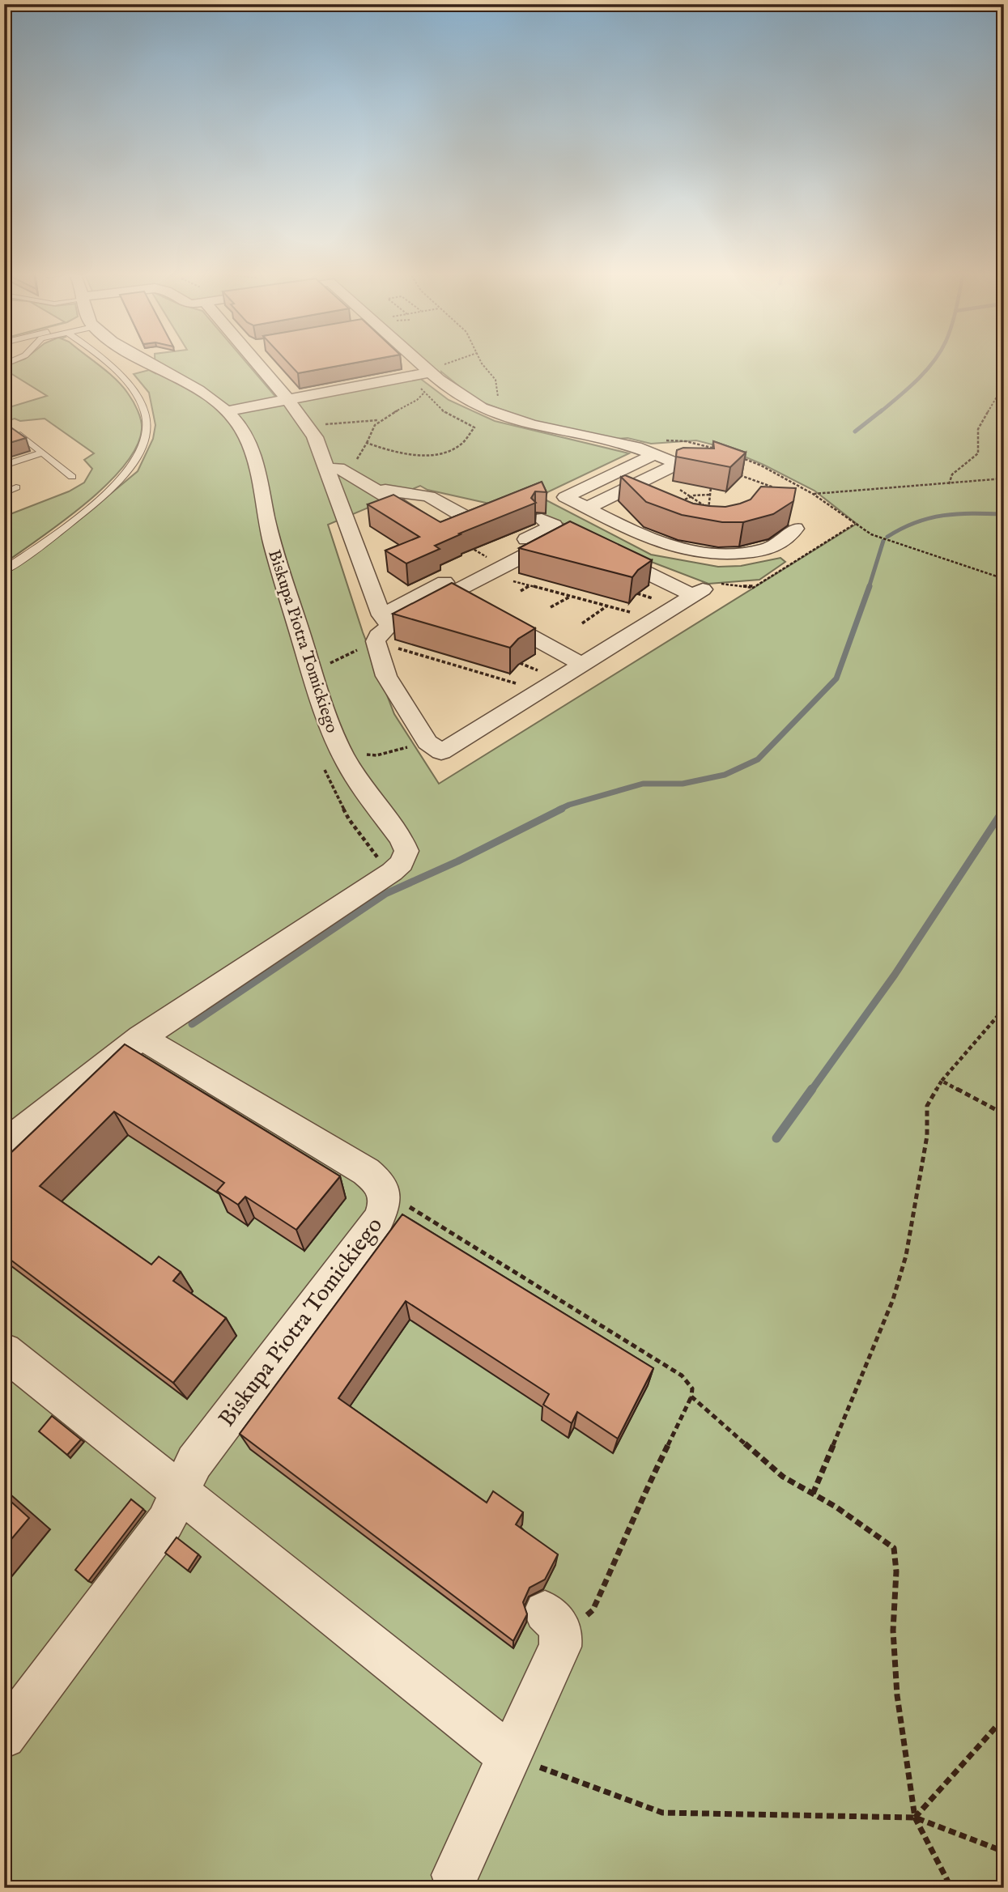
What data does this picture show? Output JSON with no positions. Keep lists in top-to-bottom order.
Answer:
{
  "streets": {
    "street": ["Biskupa Piotra Tomickiego"]
  }
}
